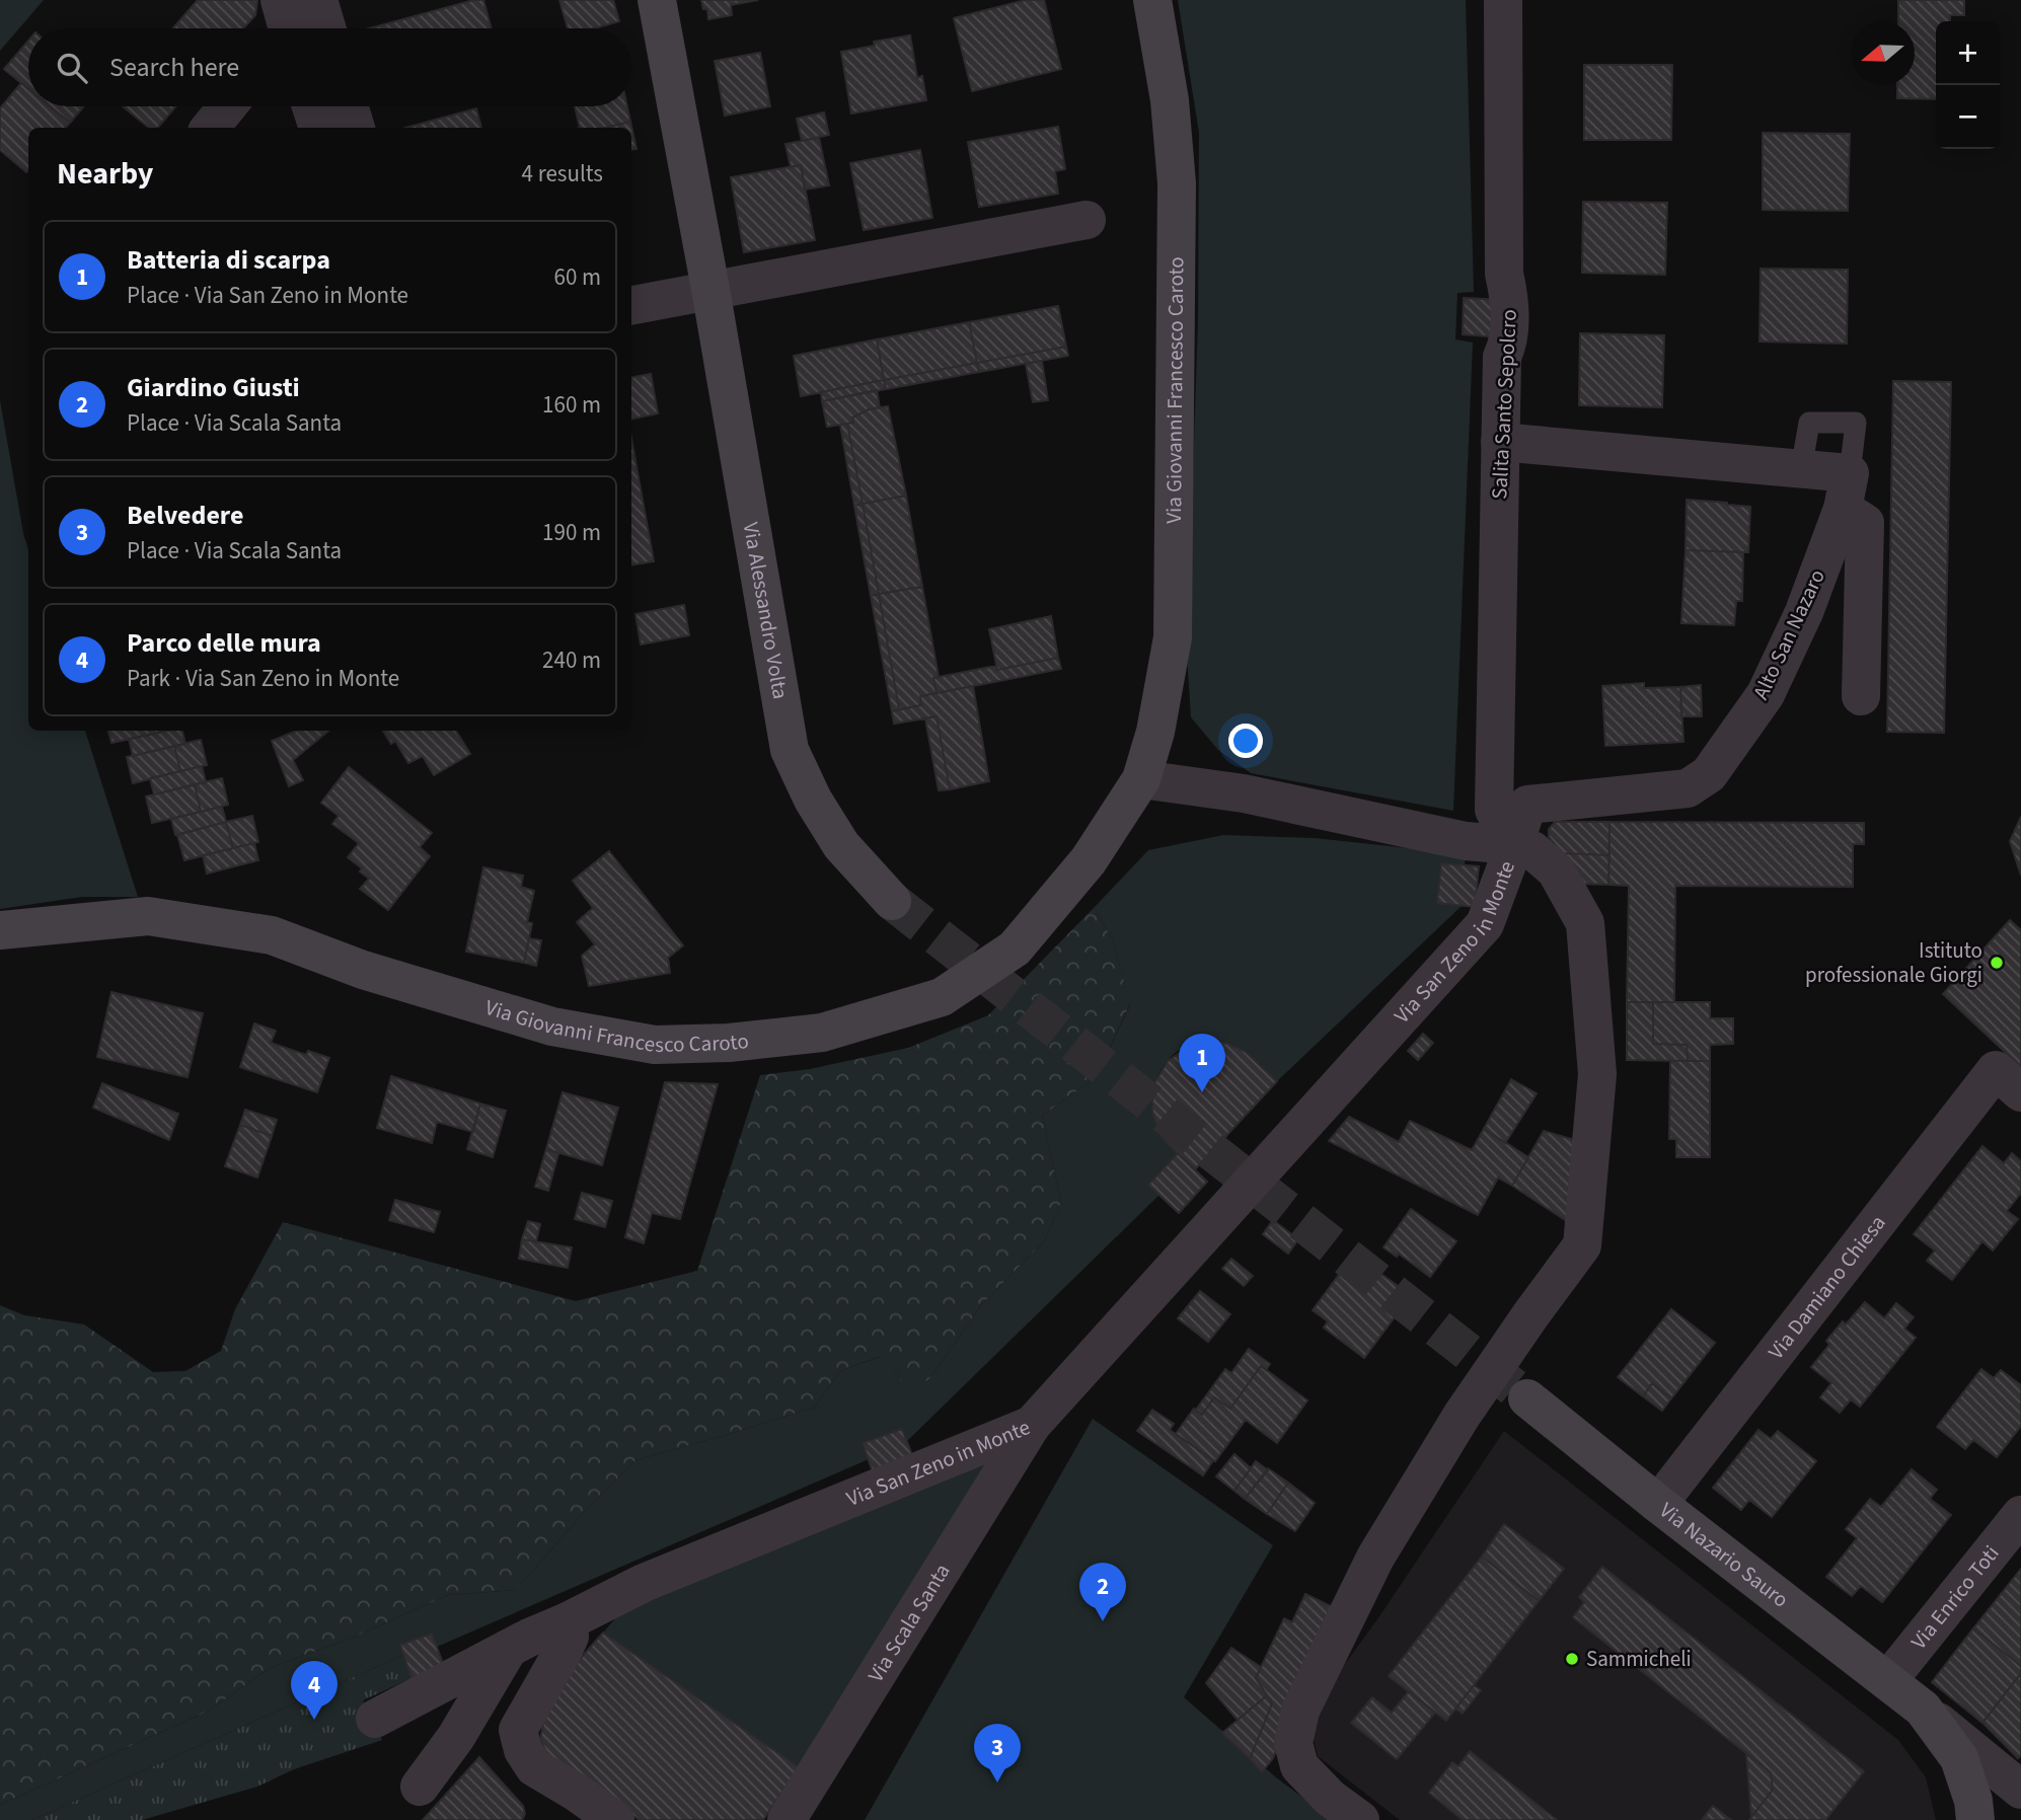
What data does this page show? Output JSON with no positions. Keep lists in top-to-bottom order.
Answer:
{
  "streets": {
    "street": [
      "Via Giovanni Francesco Caroto",
      "Salita Santo Sepolcro",
      "Via Alessandro Volta",
      "Alto San Nazaro",
      "Via San Zeno in Monte",
      "Via Damiano Chiesa",
      "Via Nazario Sauro",
      "Via Enrico Toti",
      "Via Scala Santa"
    ]
  },
  "crossings": [
    ["Salita Santo Sepolcro", "Alto San Nazaro"],
    ["Salita Santo Sepolcro", "Via San Zeno in Monte"],
    ["Alto San Nazaro", "Via San Zeno in Monte"],
    ["Via San Zeno in Monte", "Via Scala Santa"],
    ["Via Damiano Chiesa", "Via Nazario Sauro"],
    ["Via Nazario Sauro", "Via Enrico Toti"]
  ],
  "places": ["Istituto professionale Giorgi", "Sammicheli"],
  "north": "left",
  "page": {
    "map_buttons": ["+", "−"],
    "search": "Search here",
    "heading": ["Nearby", "4 results"],
    "list": [
      {
        "mark": "1",
        "name": "Batteria di scarpa",
        "note": "Place · Via San Zeno in Monte",
        "value": "60 m"
      },
      {
        "mark": "2",
        "name": "Giardino Giusti",
        "note": "Place · Via Scala Santa",
        "value": "160 m"
      },
      {
        "mark": "3",
        "name": "Belvedere",
        "note": "Place · Via Scala Santa",
        "value": "190 m"
      },
      {
        "mark": "4",
        "name": "Parco delle mura",
        "note": "Park · Via San Zeno in Monte",
        "value": "240 m"
      }
    ],
    "pins": [
      "1",
      "2",
      "4",
      "3"
    ]
  }
}
